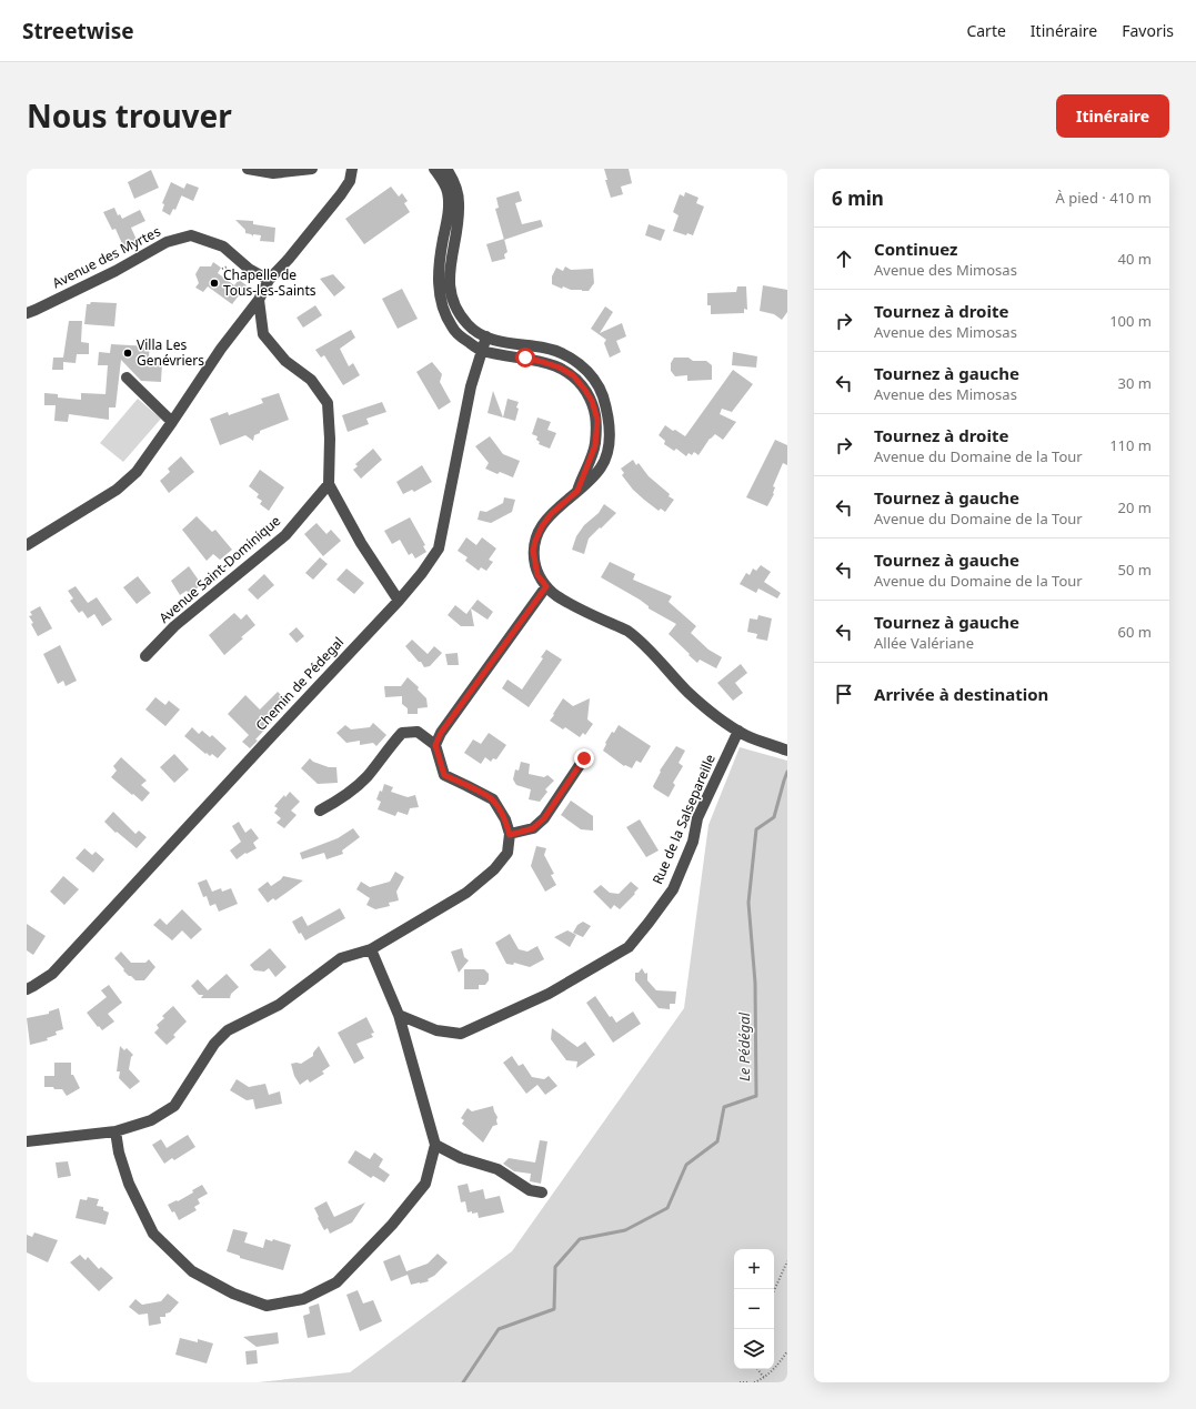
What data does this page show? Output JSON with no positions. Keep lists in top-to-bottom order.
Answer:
{
  "streets": {
    "street": [
      "Avenue des Myrtes",
      "Avenue Saint-Dominique",
      "Chemin de Pédegal",
      "Rue de la Salsepareille"
    ]
  },
  "water": ["Le Pédégal"],
  "places": ["Chapelle de Tous-les-Saints", "Villa Les Genévriers"],
  "page": {
    "header": "Streetwise",
    "nav": ["Carte", "Itinéraire", "Favoris"],
    "title": "Nous trouver",
    "buttons": "Itinéraire",
    "heading": ["6 min", "À pied · 410 m"],
    "list": [
      ["Continuez", "Avenue des Mimosas", "40 m"],
      ["Tournez à droite", "Avenue des Mimosas", "100 m"],
      ["Tournez à gauche", "Avenue des Mimosas", "30 m"],
      ["Tournez à droite", "Avenue du Domaine de la Tour", "110 m"],
      ["Tournez à gauche", "Avenue du Domaine de la Tour", "20 m"],
      ["Tournez à gauche", "Avenue du Domaine de la Tour", "50 m"],
      ["Tournez à gauche", "Allée Valériane", "60 m"],
      "Arrivée à destination"
    ],
    "map_buttons": ["+", "−"]
  }
}
